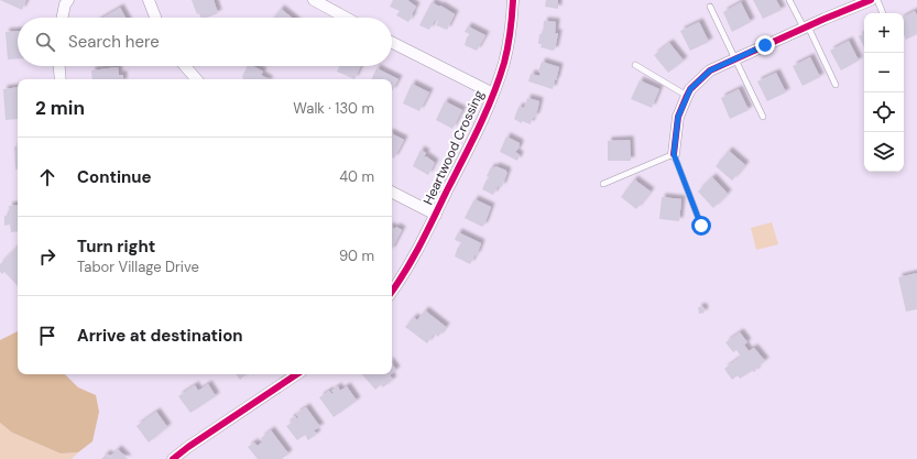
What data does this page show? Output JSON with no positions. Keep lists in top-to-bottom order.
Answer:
{
  "streets": {
    "street": ["Heartwood Crossing"]
  },
  "page": {
    "map_buttons": ["+", "−"],
    "search": "Search here",
    "heading": ["2 min", "Walk · 130 m"],
    "list": [
      ["Continue", "40 m"],
      ["Turn right", "Tabor Village Drive", "90 m"],
      "Arrive at destination"
    ]
  }
}
